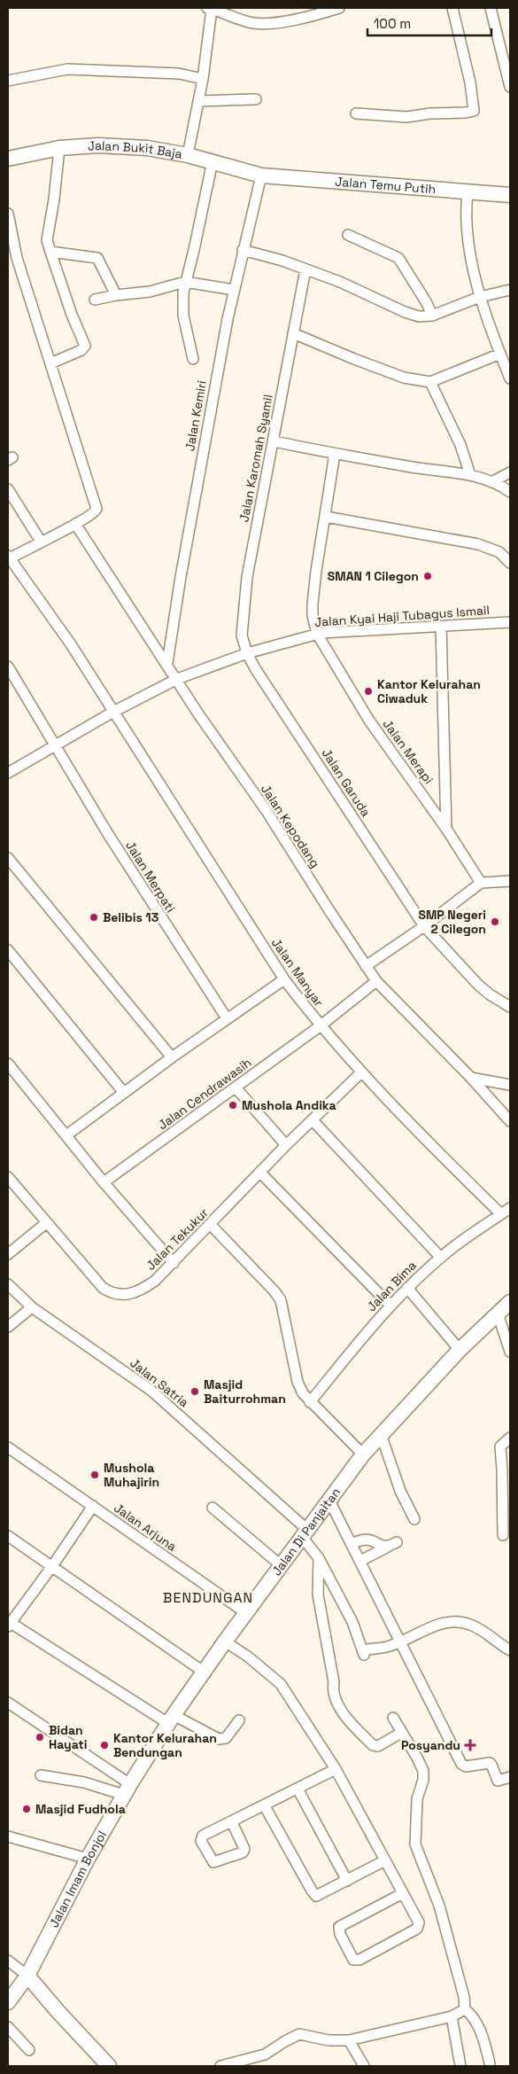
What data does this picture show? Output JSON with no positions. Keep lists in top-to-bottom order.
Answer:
{
  "streets": {
    "street": [
      "Jalan Bukit Baja",
      "Jalan Temu Putih",
      "Jalan Kemiri",
      "Jalan Karomah Syamil",
      "Jalan Kyai Haji Tubagus Ismail",
      "Jalan Merapi",
      "Jalan Garuda",
      "Jalan Kepodang",
      "Jalan Merpati",
      "Jalan Manyar",
      "Jalan Cendrawasih",
      "Jalan Tekukur",
      "Jalan Bima",
      "Jalan Satria",
      "Jalan Arjuna",
      "Jalan Di Panjaitan",
      "Jalan Imam Bonjol"
    ]
  },
  "crossings": [
    ["Jalan Bukit Baja", "Jalan Temu Putih"],
    ["Jalan Bukit Baja", "Jalan Kemiri"],
    ["Jalan Temu Putih", "Jalan Kemiri"],
    ["Jalan Kemiri", "Jalan Kepodang"],
    ["Jalan Karomah Syamil", "Jalan Kyai Haji Tubagus Ismail"],
    ["Jalan Karomah Syamil", "Jalan Garuda"],
    ["Jalan Kyai Haji Tubagus Ismail", "Jalan Merapi"],
    ["Jalan Kyai Haji Tubagus Ismail", "Jalan Garuda"],
    ["Jalan Kyai Haji Tubagus Ismail", "Jalan Kepodang"],
    ["Jalan Kyai Haji Tubagus Ismail", "Jalan Merpati"],
    ["Jalan Kyai Haji Tubagus Ismail", "Jalan Manyar"],
    ["Jalan Kepodang", "Jalan Cendrawasih"],
    ["Jalan Manyar", "Jalan Cendrawasih"],
    ["Jalan Manyar", "Jalan Tekukur"],
    ["Jalan Manyar", "Jalan Bima"],
    ["Jalan Satria", "Jalan Di Panjaitan"],
    ["Jalan Arjuna", "Jalan Di Panjaitan"],
    ["Jalan Di Panjaitan", "Jalan Imam Bonjol"]
  ],
  "districts": ["BENDUNGAN"],
  "places": {
    "other": [
      "SMAN 1 Cilegon",
      "Kantor Kelurahan Ciwaduk",
      "Belibis 13",
      "SMP Negeri 2 Cilegon",
      "Mushola Andika",
      "Masjid Baiturrohman",
      "Mushola Muhajirin",
      "Bidan Hayati",
      "Kantor Kelurahan Bendungan",
      "Masjid Fudhola"
    ],
    "health": ["Posyandu"]
  },
  "scale_bar": "100 m"
}
